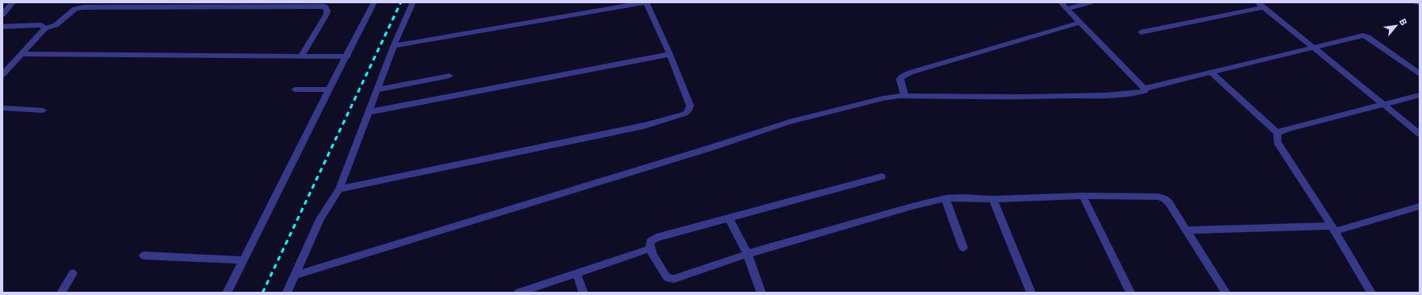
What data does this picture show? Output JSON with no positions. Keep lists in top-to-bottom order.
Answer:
{
  "north": "top right"
}
